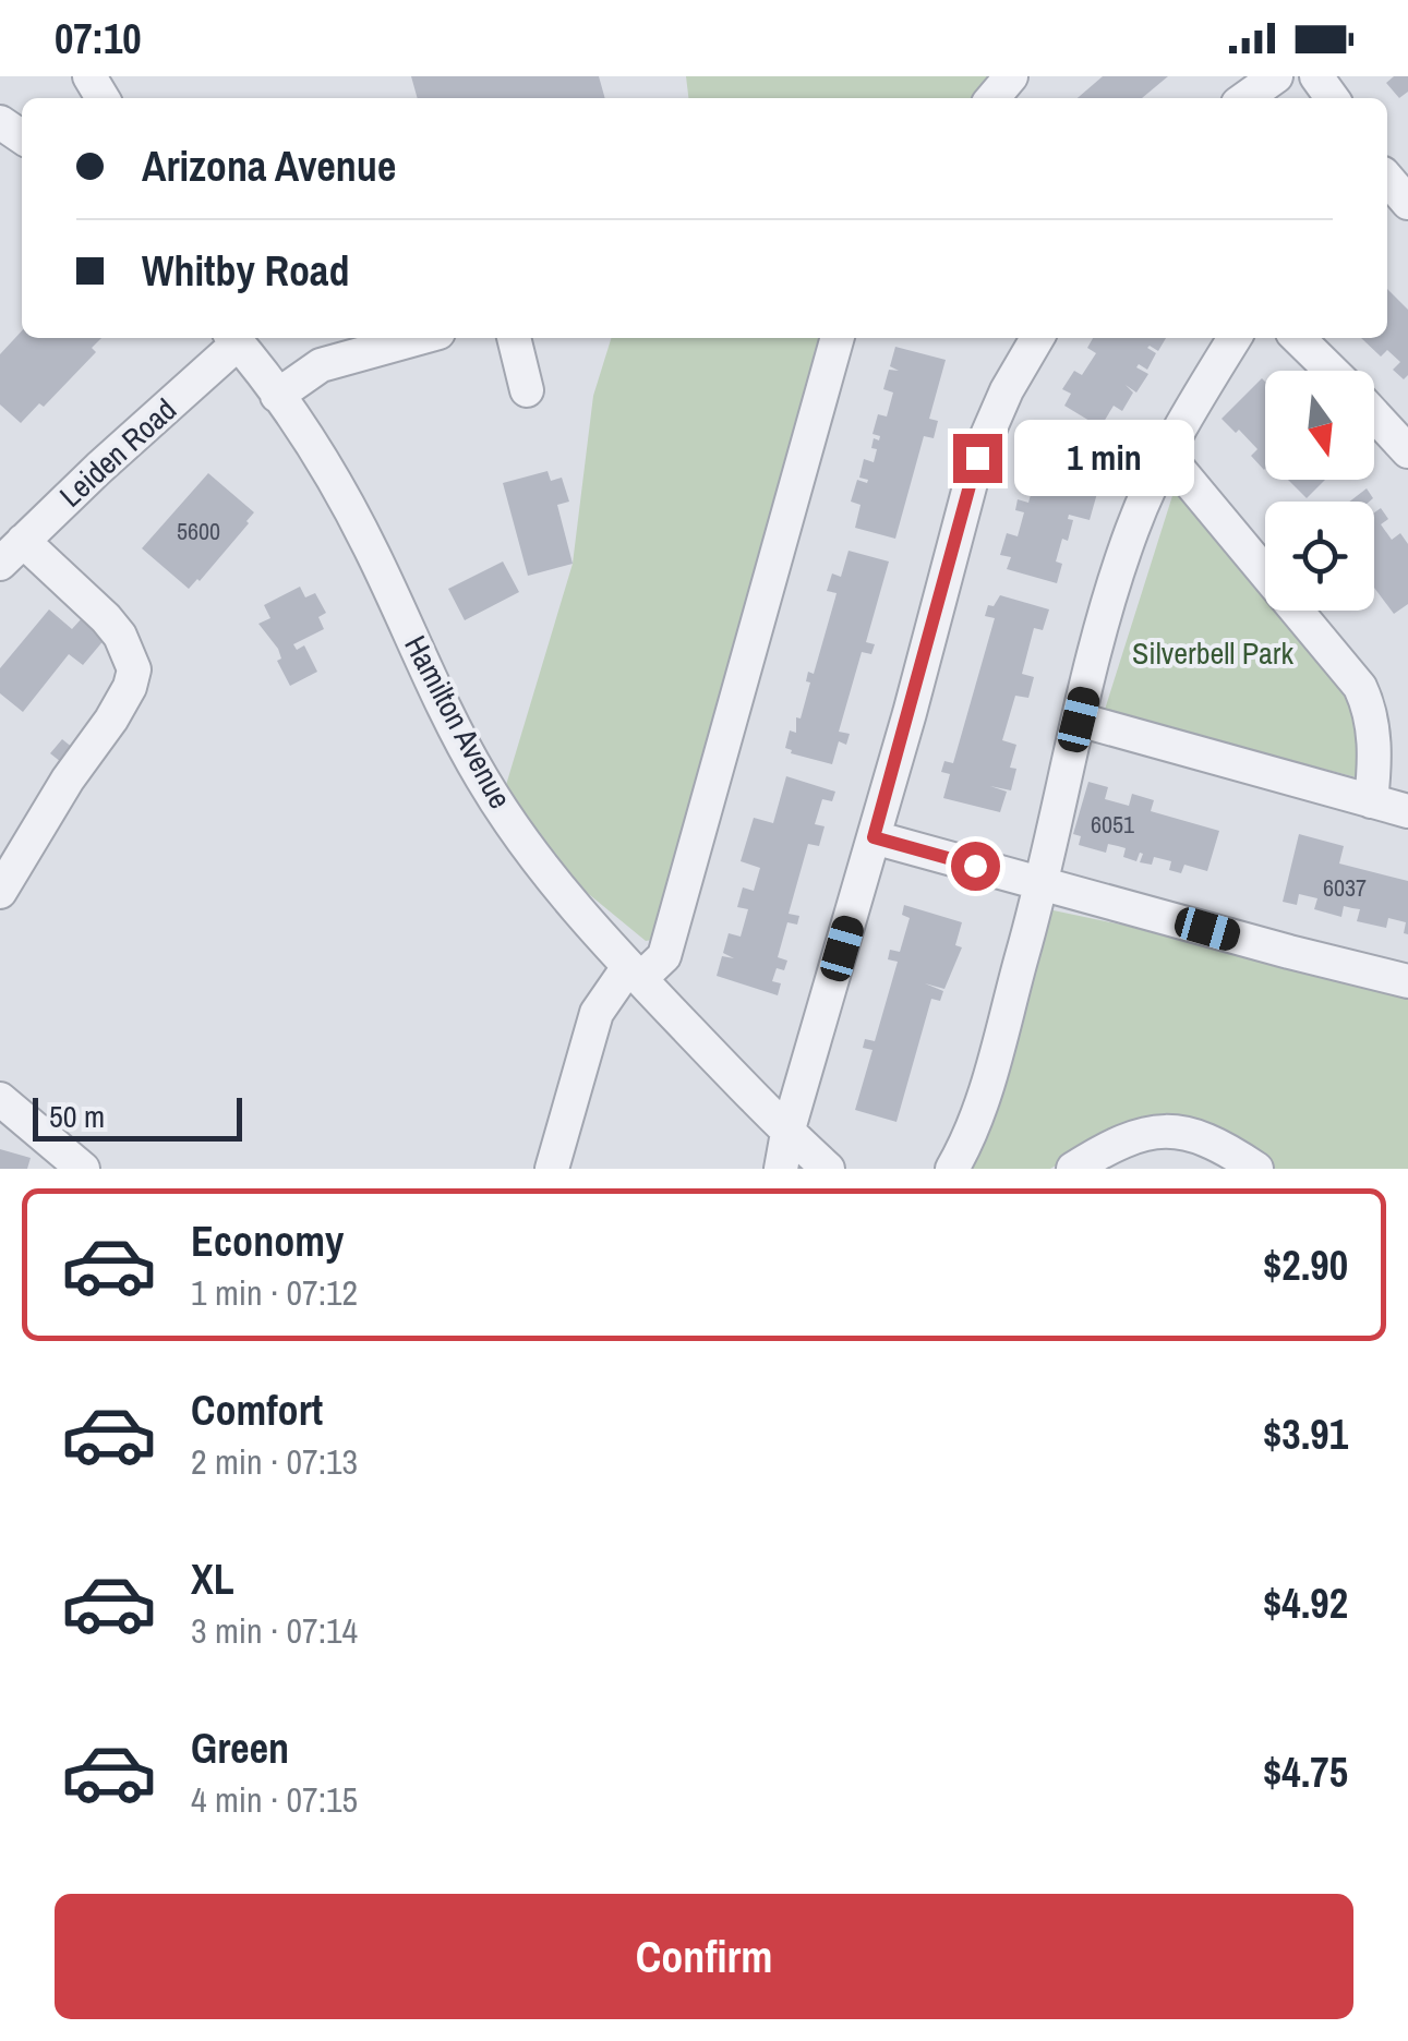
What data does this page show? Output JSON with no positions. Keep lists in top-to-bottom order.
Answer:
{
  "streets": {
    "street": ["Leiden Road", "Hamilton Avenue"]
  },
  "crossings": [
    ["Leiden Road", "Hamilton Avenue"]
  ],
  "parks": ["Silverbell Park"],
  "house_numbers": ["5600", "6051", "6037"],
  "scale_bar": "50 m",
  "north": "bottom",
  "page": {
    "status": "07:10",
    "banner": ["Arizona Avenue", "Whitby Road"],
    "bubble": "1 min",
    "scale": "50 m",
    "list": [
      {
        "name": "Economy",
        "note": "1 min · 07:12",
        "value": "$2.90"
      },
      {
        "name": "Comfort",
        "note": "2 min · 07:13",
        "value": "$3.91"
      },
      {
        "name": "XL",
        "note": "3 min · 07:14",
        "value": "$4.92"
      },
      {
        "name": "Green",
        "note": "4 min · 07:15",
        "value": "$4.75"
      }
    ],
    "buttons": "Confirm"
  }
}
